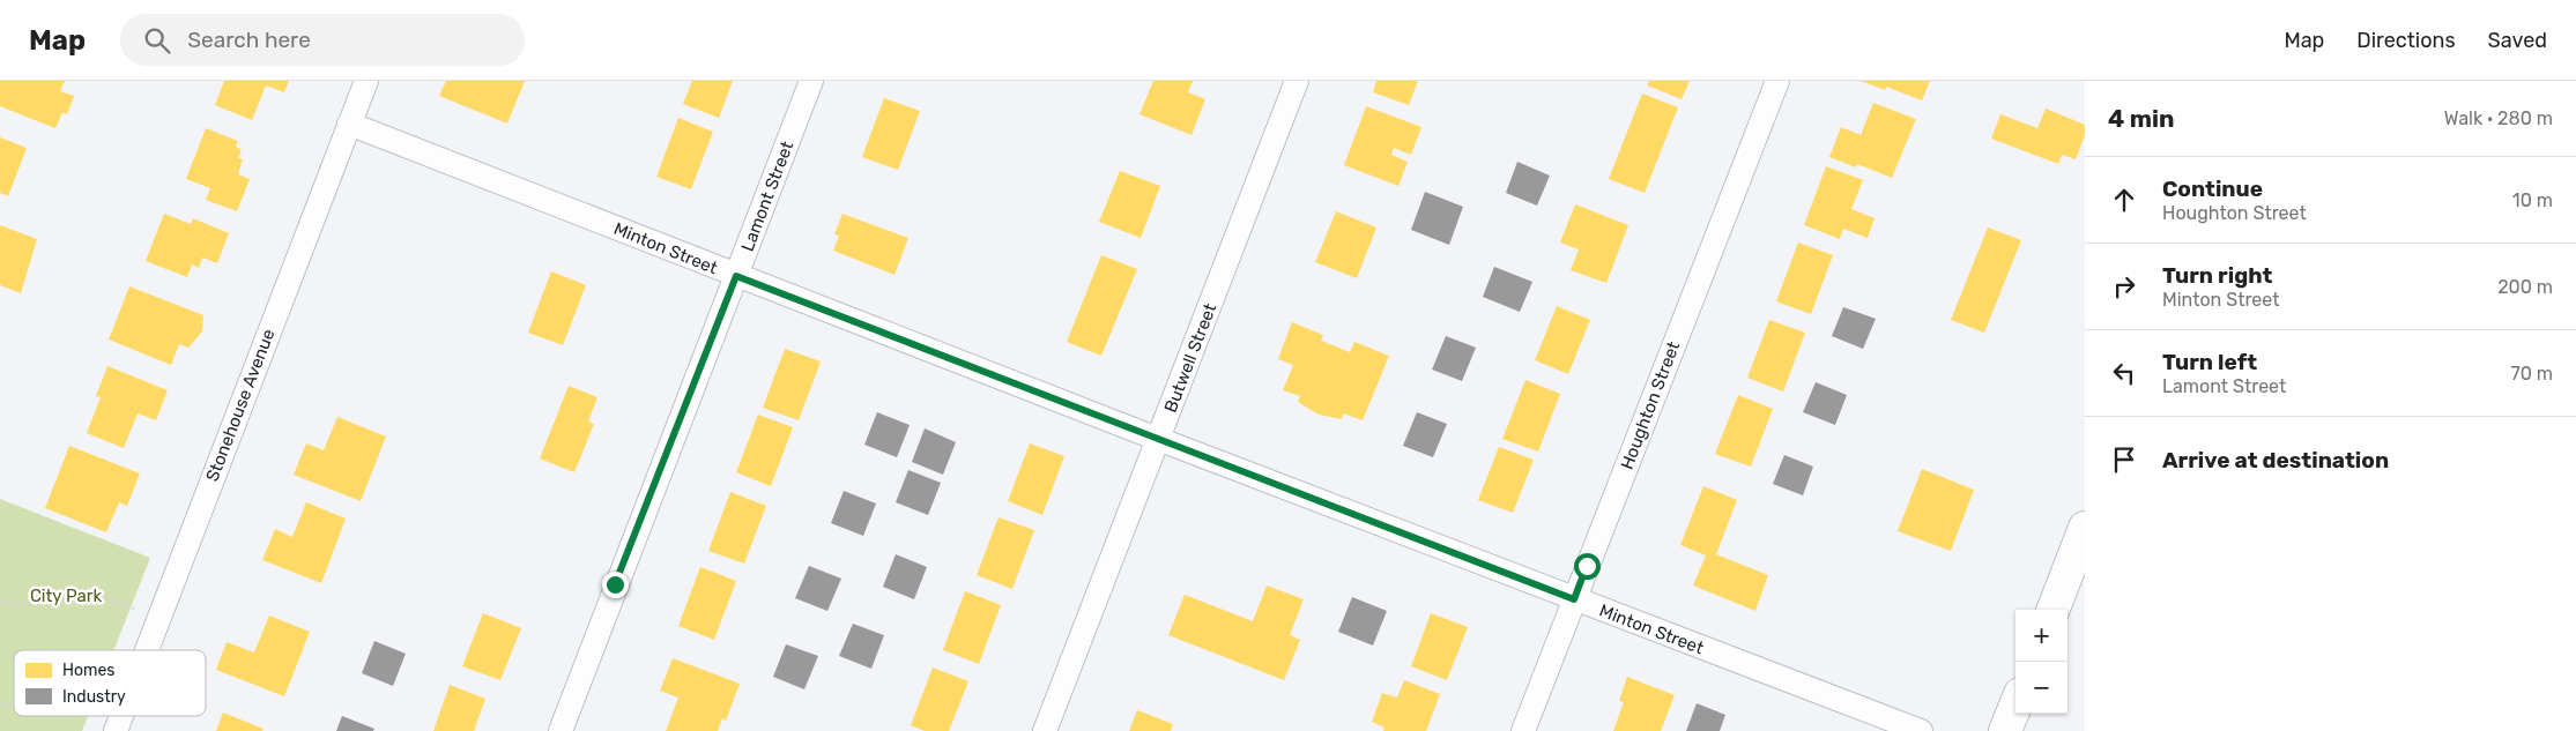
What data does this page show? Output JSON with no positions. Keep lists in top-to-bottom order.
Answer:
{
  "streets": {
    "street": [
      "Lamont Street",
      "Minton Street",
      "Butwell Street",
      "Stonehouse Avenue",
      "Houghton Street"
    ]
  },
  "crossings": [
    ["Lamont Street", "Minton Street"],
    ["Minton Street", "Butwell Street"],
    ["Minton Street", "Stonehouse Avenue"],
    ["Minton Street", "Houghton Street"]
  ],
  "parks": ["City Park"],
  "legend": ["Homes", "Industry"],
  "page": {
    "header": "Map",
    "search": "Search here",
    "nav": ["Map", "Directions", "Saved"],
    "heading": ["4 min", "Walk · 280 m"],
    "list": [
      ["Continue", "Houghton Street", "10 m"],
      ["Turn right", "Minton Street", "200 m"],
      ["Turn left", "Lamont Street", "70 m"],
      "Arrive at destination"
    ],
    "map_buttons": ["+", "−"]
  }
}
